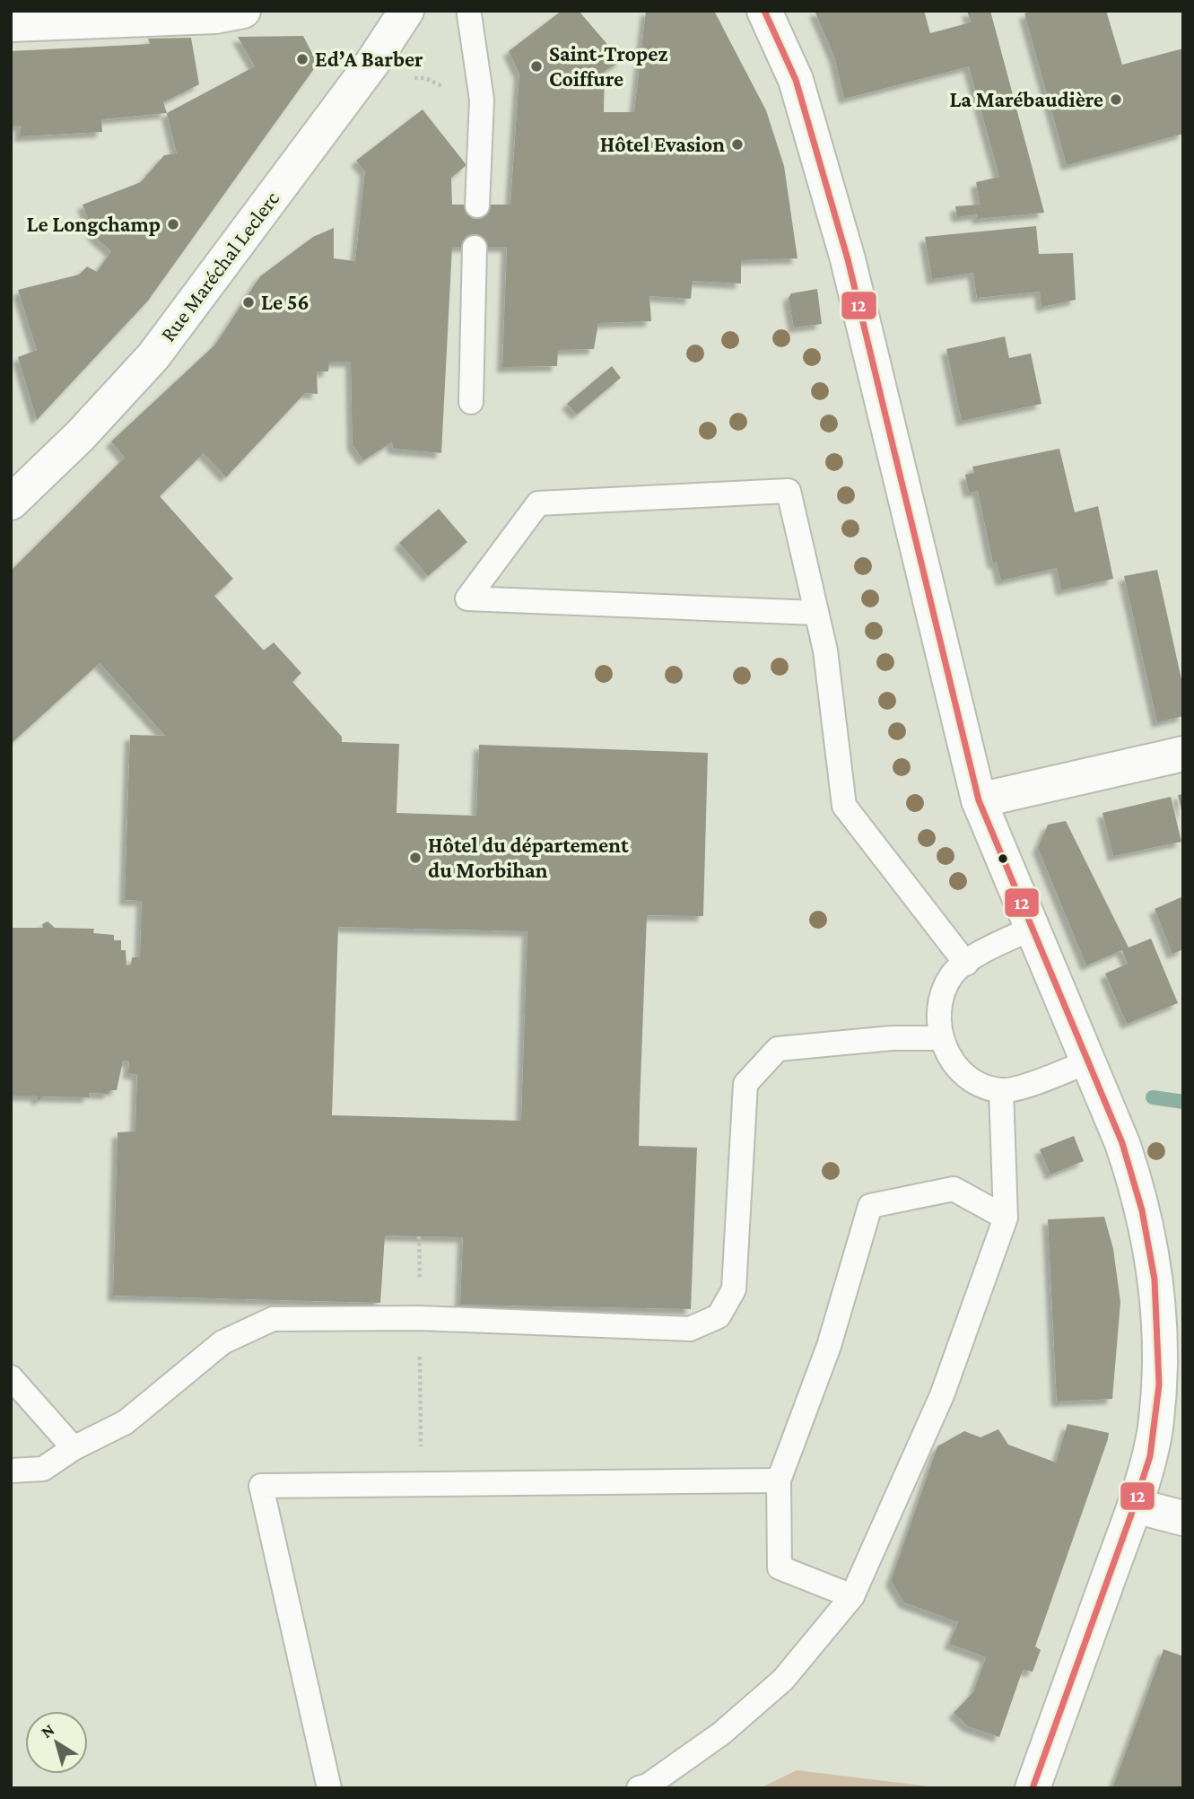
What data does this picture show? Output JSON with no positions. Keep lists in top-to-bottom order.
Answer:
{
  "streets": {
    "street": ["Rue Maréchal Leclerc"]
  },
  "places": [
    "Ed’A Barber",
    "Saint-Tropez Coiffure",
    "La Marébaudière",
    "Hôtel Evasion",
    "Le Longchamp",
    "Le 56",
    "Hôtel du département du Morbihan"
  ],
  "lines": ["transit line 12"],
  "north": "top left"
}
